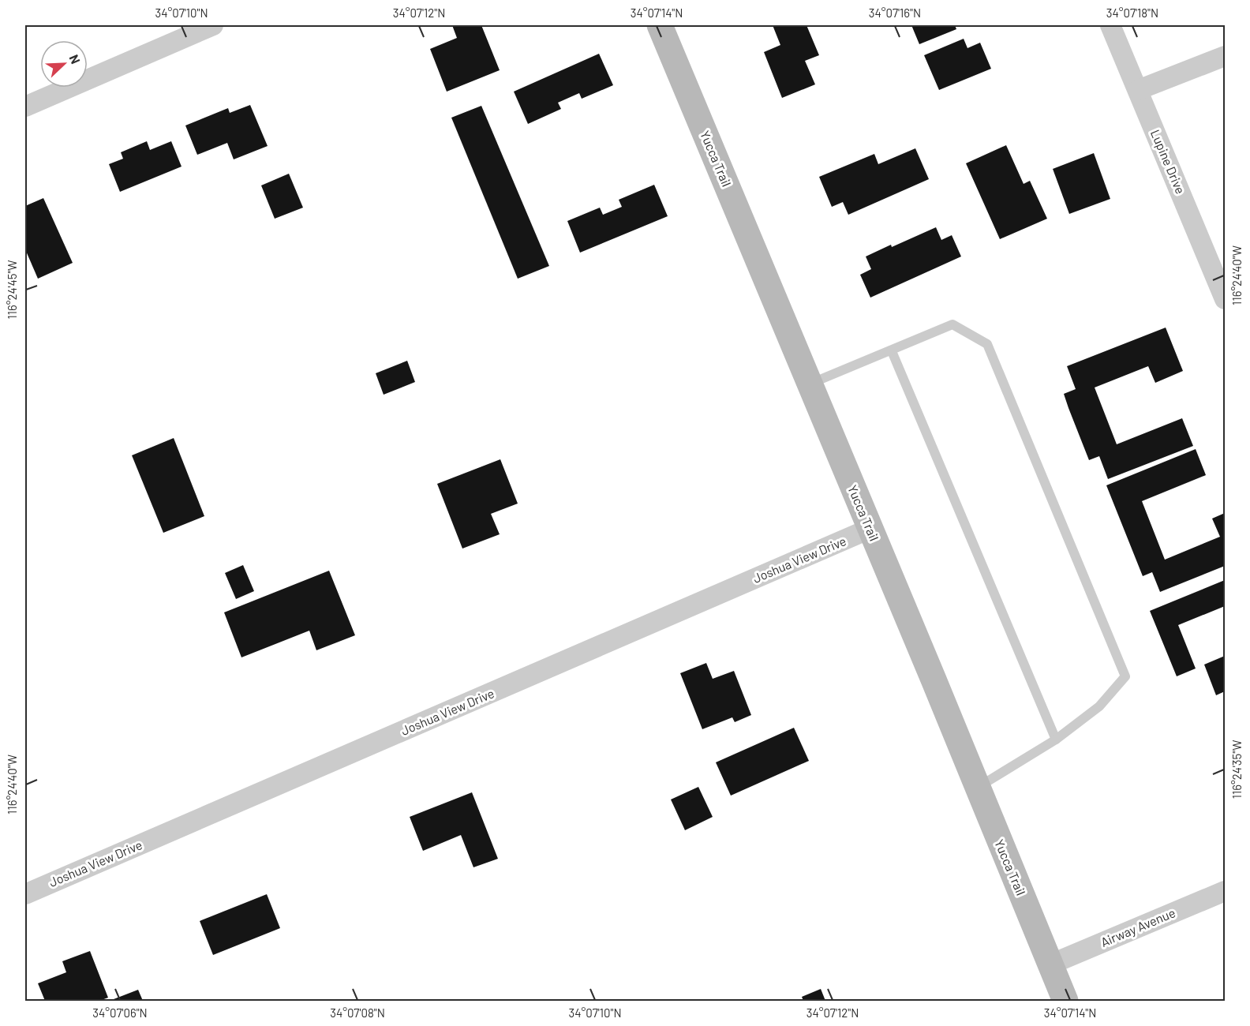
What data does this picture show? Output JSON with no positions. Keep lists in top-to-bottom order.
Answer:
{
  "streets": {
    "main road": ["Yucca Trail"],
    "street": ["Lupine Drive", "Joshua View Drive", "Airway Avenue"]
  },
  "crossings": [
    ["Yucca Trail", "Joshua View Drive"],
    ["Yucca Trail", "Airway Avenue"]
  ],
  "north": "top right",
  "coordinates": [
    "34°07'10\"N",
    "34°07'12\"N",
    "34°07'14\"N",
    "34°07'16\"N",
    "34°07'18\"N",
    "116°24'40\"W",
    "116°24'45\"W",
    "116°24'35\"W",
    "34°07'06\"N",
    "34°07'08\"N"
  ]
}
